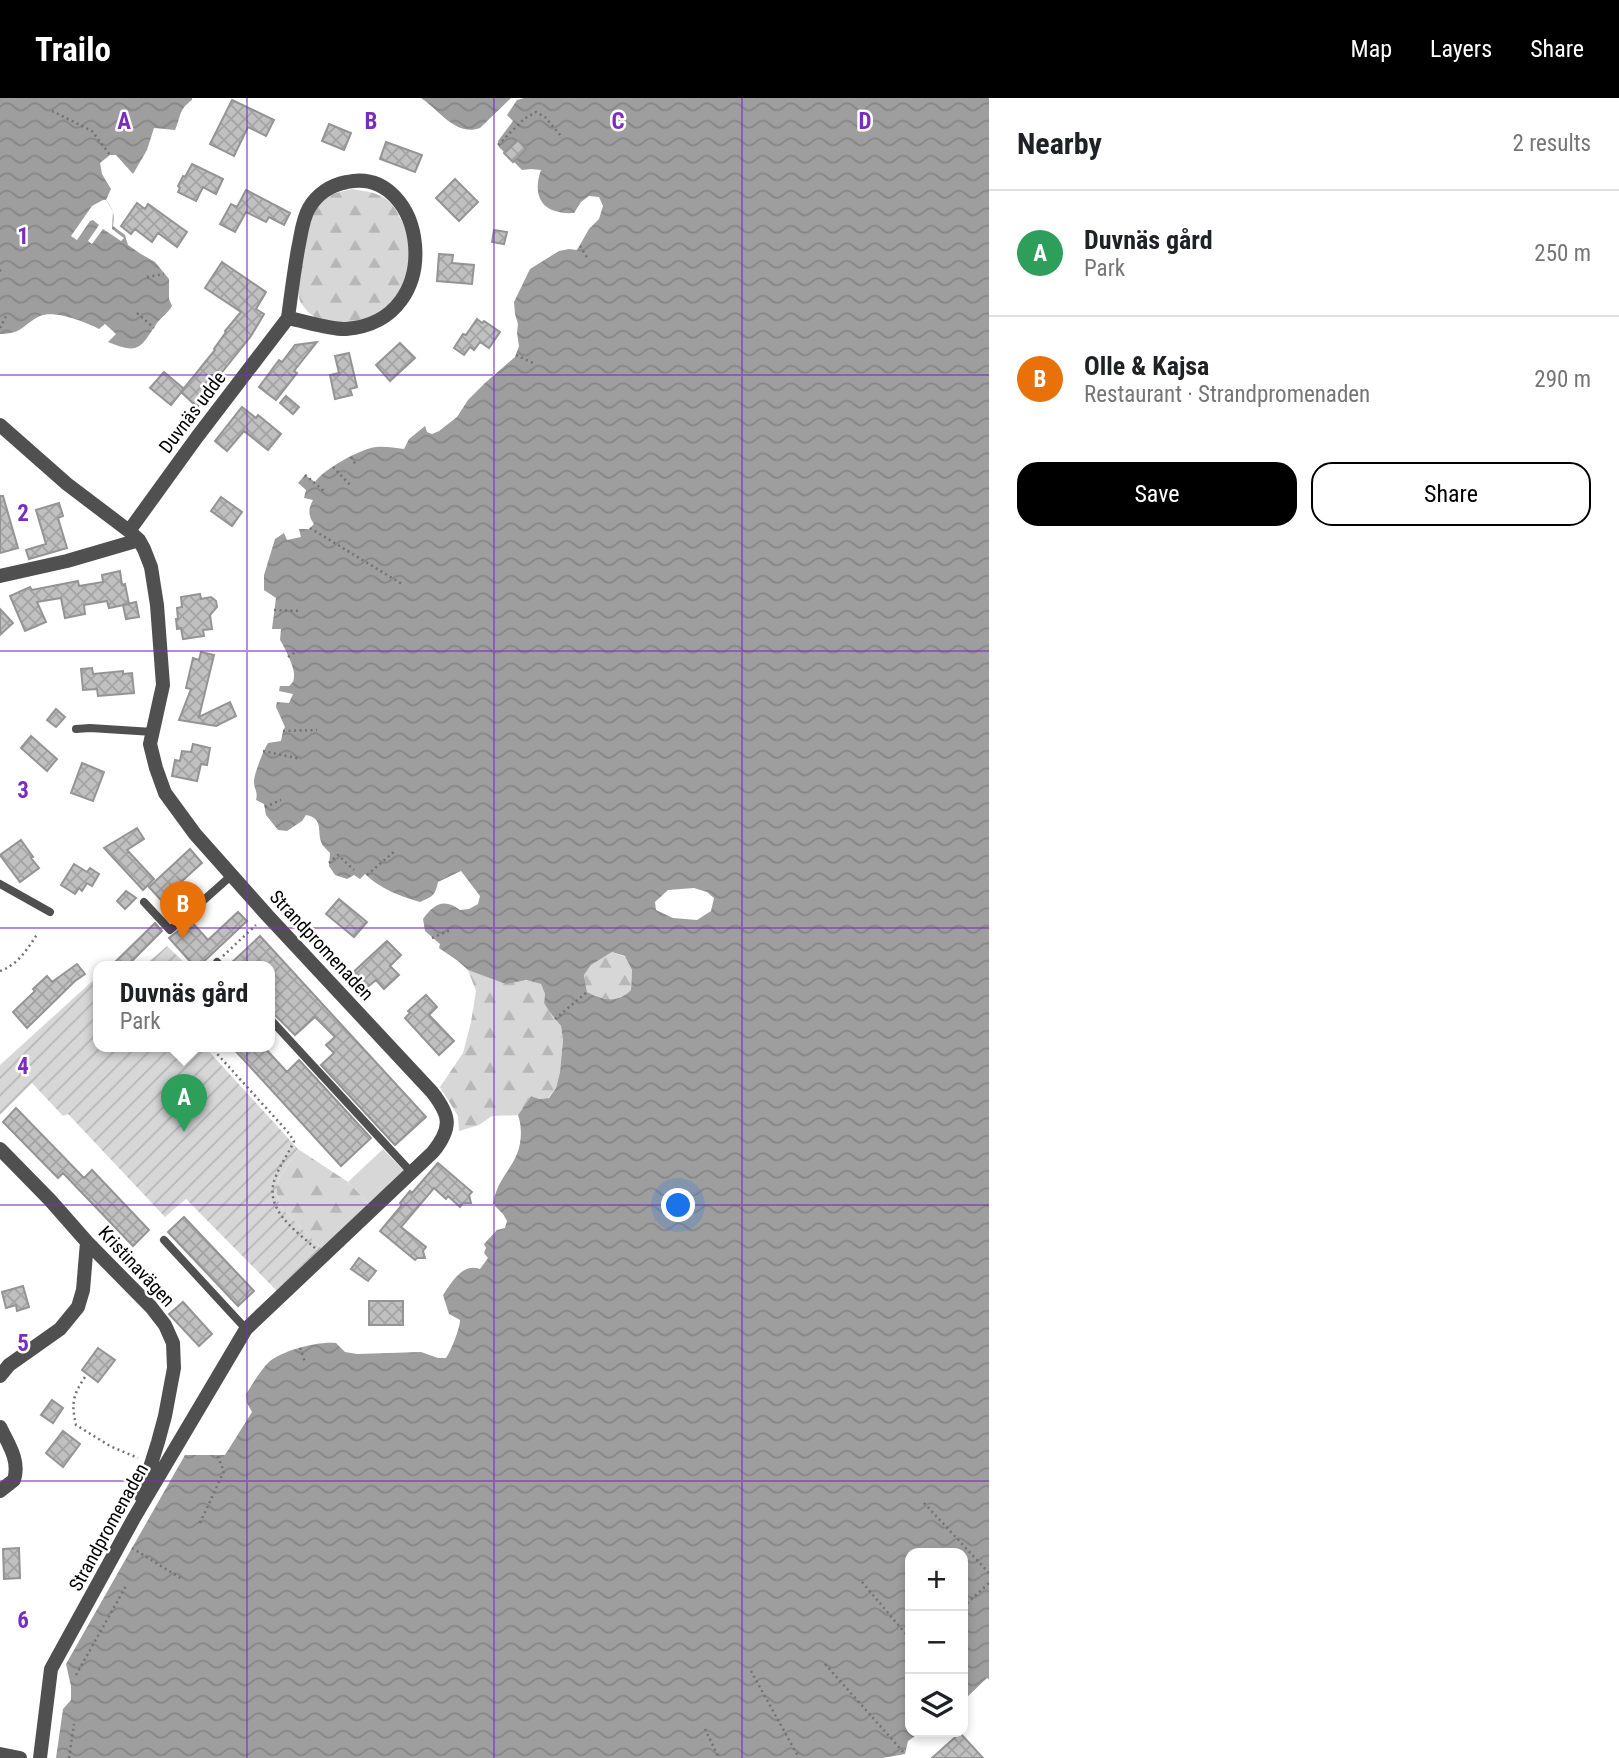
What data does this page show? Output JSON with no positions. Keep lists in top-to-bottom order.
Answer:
{
  "streets": {
    "street": ["Duvnäs udde", "Strandpromenaden", "Kristinavägen"]
  },
  "crossings": [
    ["Duvnäs udde", "Strandpromenaden"],
    ["Strandpromenaden", "Kristinavägen"]
  ],
  "page": {
    "header": "Trailo",
    "nav": ["Map", "Layers", "Share"],
    "heading": ["Nearby", "2 results"],
    "list": [
      {
        "mark": "A",
        "name": "Duvnäs gård",
        "note": "Park",
        "value": "250 m"
      },
      {
        "mark": "B",
        "name": "Olle & Kajsa",
        "note": "Restaurant · Strandpromenaden",
        "value": "290 m"
      }
    ],
    "buttons": ["Save", "Share"],
    "pins": ["B", "A"],
    "popup": ["Duvnäs gård", "Park"],
    "map_buttons": ["+", "−"]
  },
  "grid": {
    "columns": [
      "A",
      "B",
      "C",
      "D"
    ],
    "rows": [
      "1",
      "2",
      "3",
      "4",
      "5",
      "6"
    ]
  }
}
